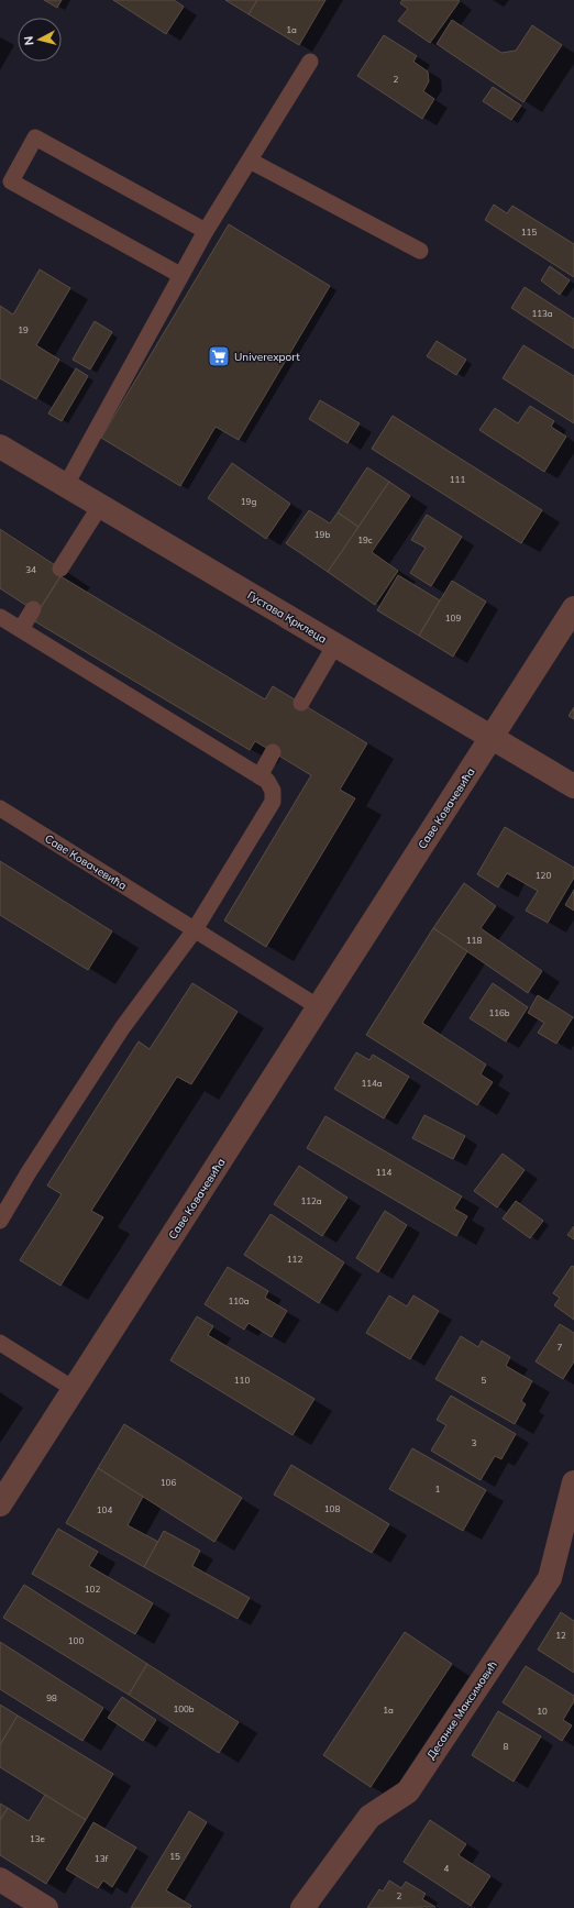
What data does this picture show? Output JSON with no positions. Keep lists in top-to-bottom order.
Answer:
{
  "streets": {
    "street": ["Густава Крклеца", "Саве Ковачевића", "Десанке Максимовић"]
  },
  "crossings": [
    ["Густава Крклеца", "Саве Ковачевића"]
  ],
  "places": {
    "supermarket": ["Univerexport"]
  },
  "house_numbers": [
    "1a",
    "2",
    "115",
    "113a",
    "19",
    "111",
    "19g",
    "19b",
    "19c",
    "34",
    "109",
    "120",
    "118",
    "116b",
    "114a",
    "114",
    "112a",
    "112",
    "110a",
    "7",
    "110",
    "5",
    "3",
    "106",
    "1",
    "108",
    "104",
    "102",
    "12",
    "100",
    "98",
    "100b",
    "1a",
    "10",
    "8",
    "13e",
    "15",
    "13f",
    "4",
    "2"
  ],
  "north": "left"
}
